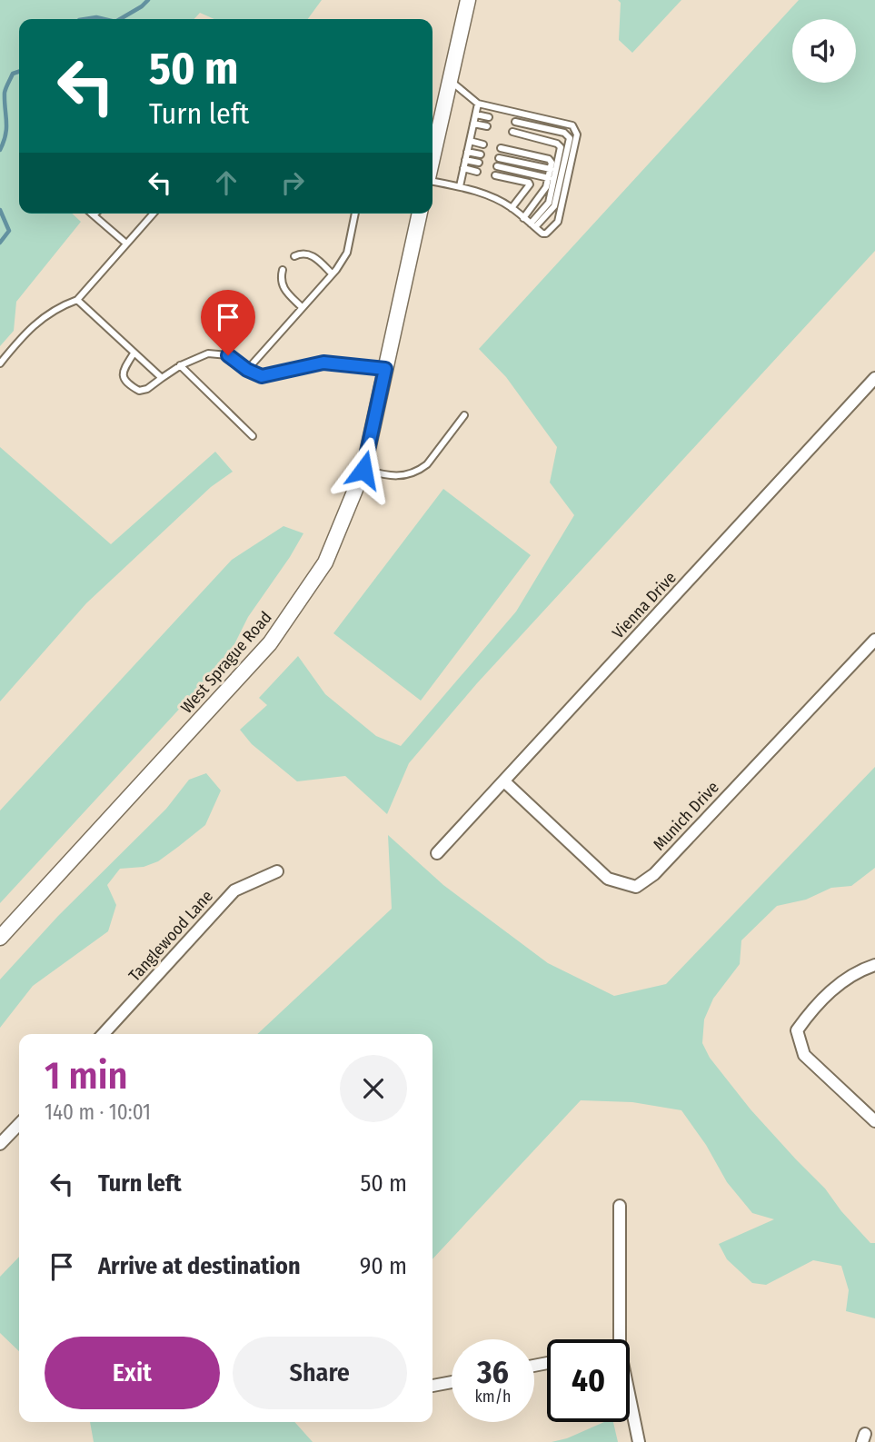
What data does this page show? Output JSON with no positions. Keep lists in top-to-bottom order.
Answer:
{
  "streets": {
    "street": [
      "Vienna Drive",
      "West Sprague Road",
      "Munich Drive",
      "Tanglewood Lane"
    ]
  },
  "crossings": [
    ["Vienna Drive", "Munich Drive"]
  ],
  "page": {
    "turn": ["50 m", "Turn left"],
    "heading": ["1 min", "140 m · 10:01"],
    "list": [
      {
        "name": "Turn left",
        "value": "50 m"
      },
      {
        "name": "Arrive at destination",
        "value": "90 m"
      }
    ],
    "buttons": ["Exit", "Share"],
    "speed": "36 km/h",
    "limit": "40"
  }
}
